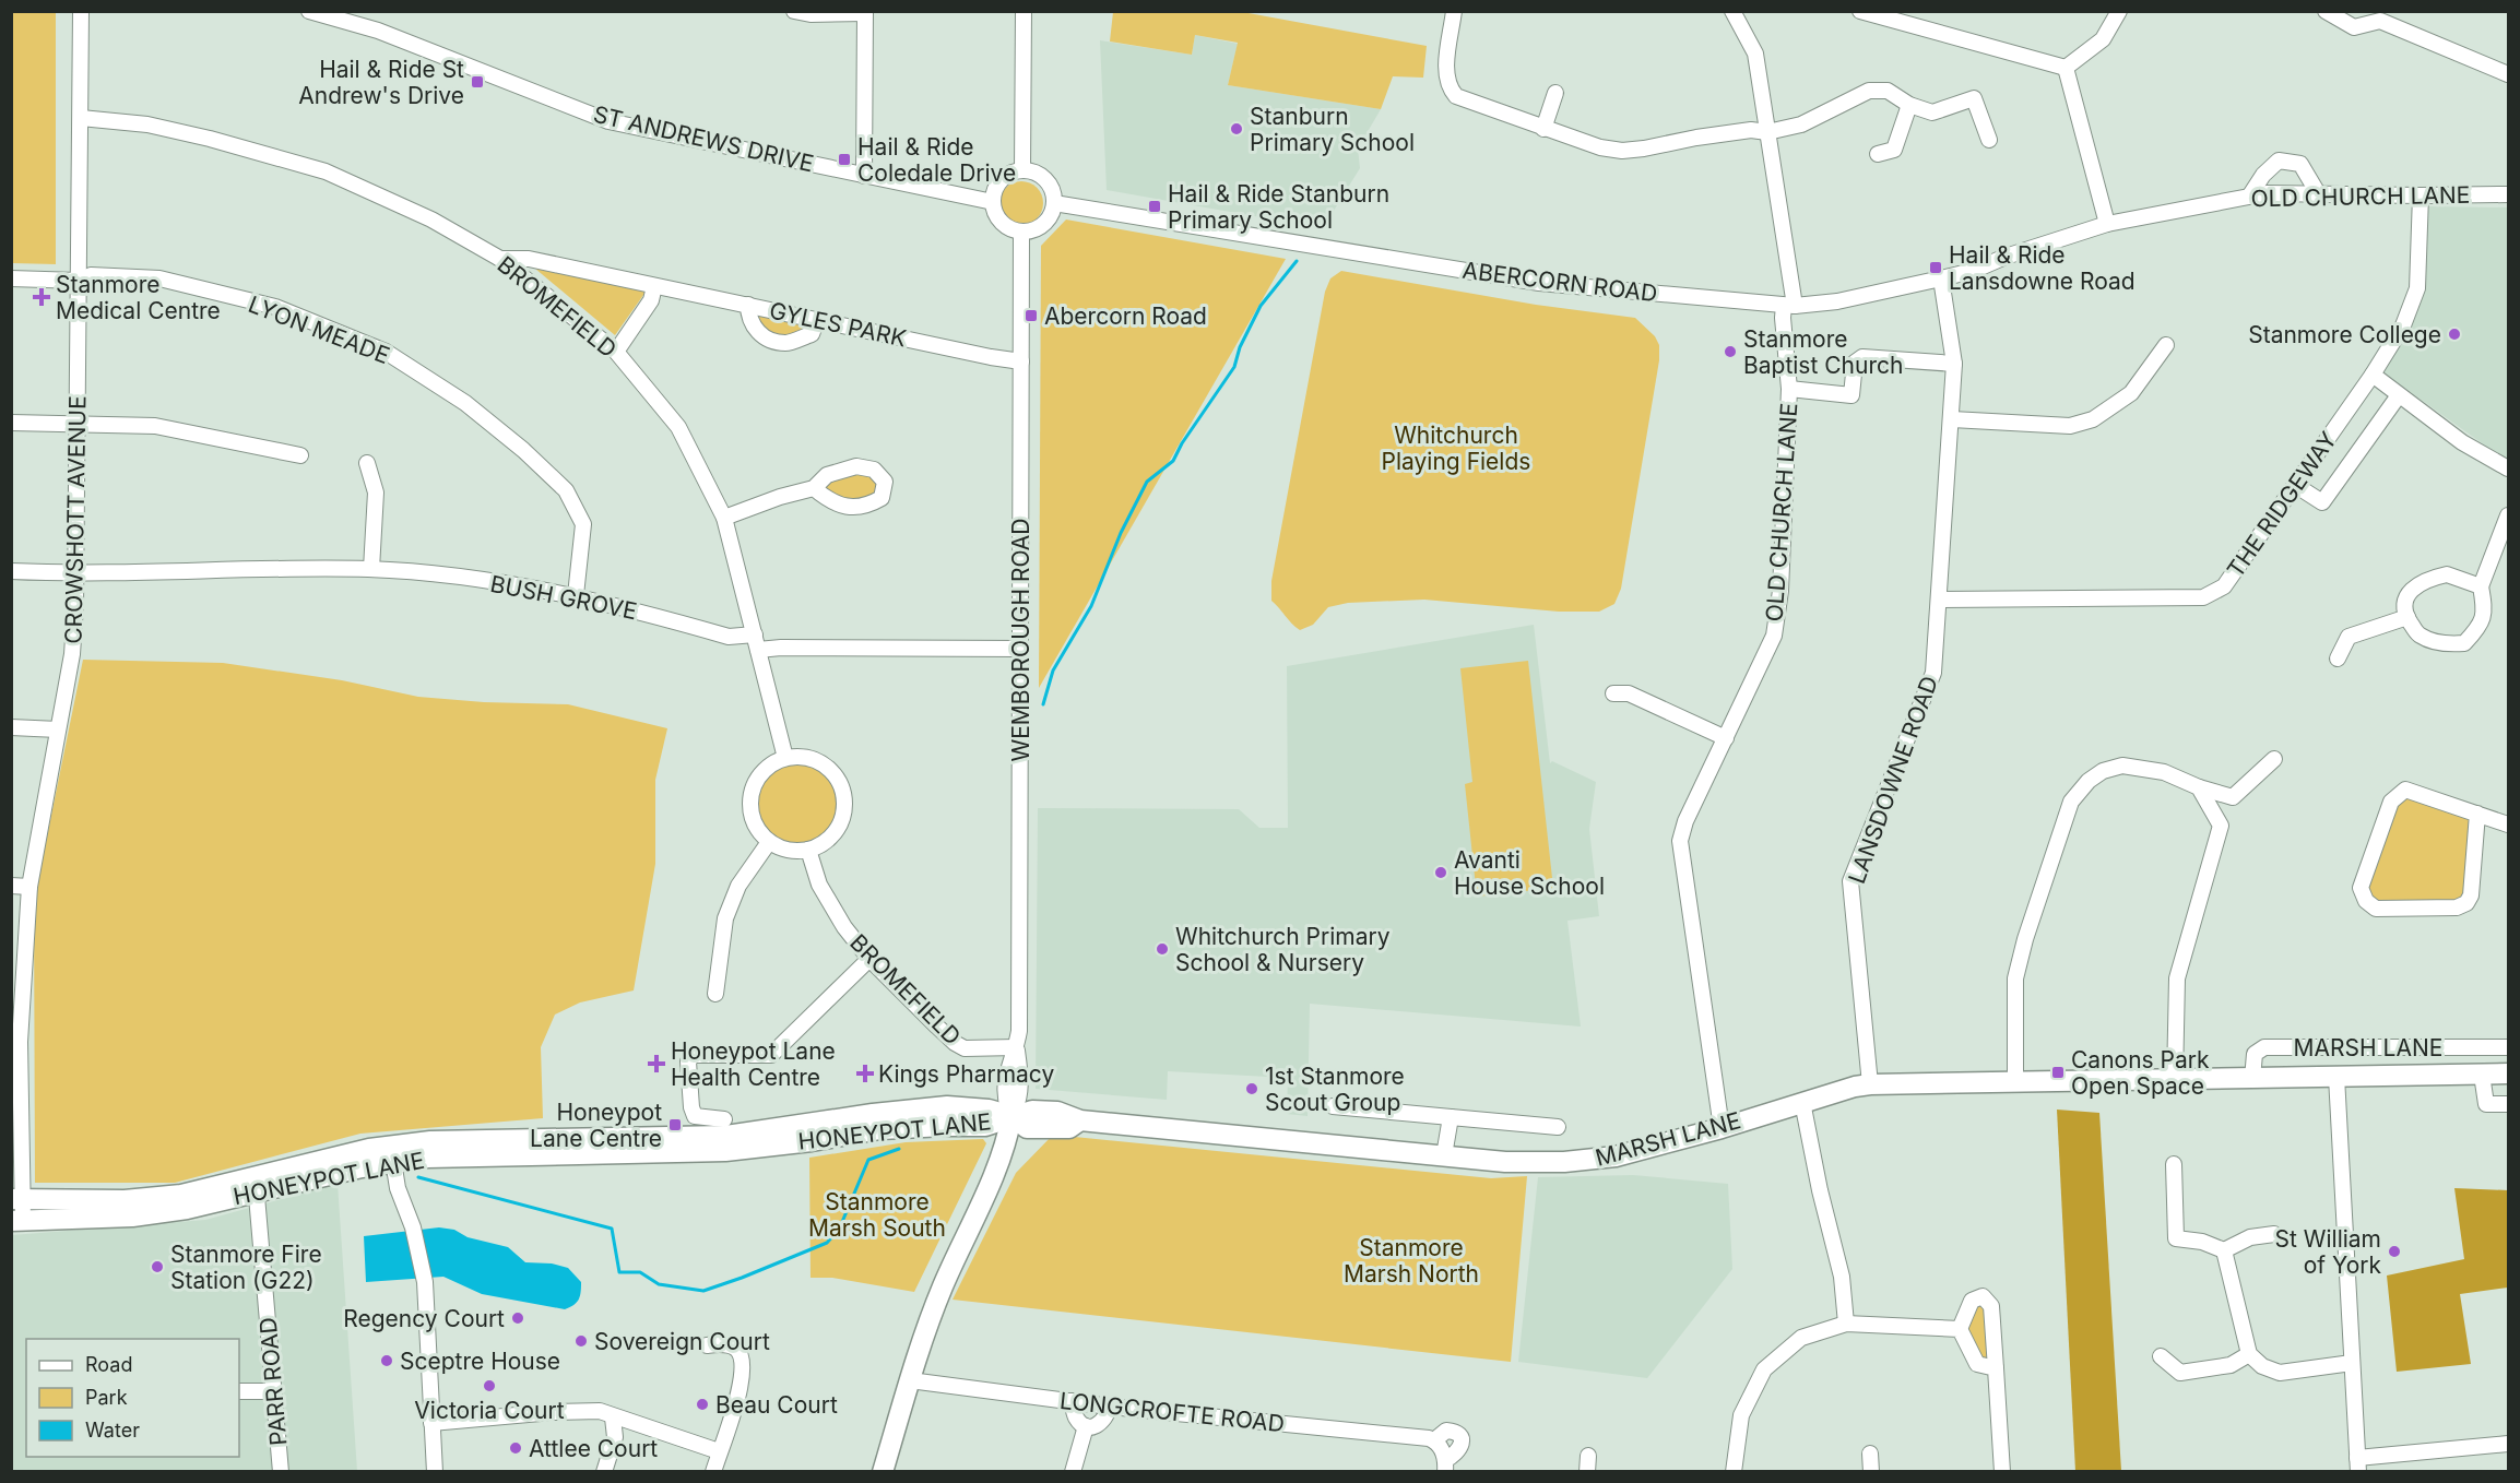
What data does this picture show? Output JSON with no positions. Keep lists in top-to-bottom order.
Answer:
{
  "streets": {
    "main road": ["MARSH LANE", "HONEYPOT LANE"],
    "street": [
      "ST ANDREWS DRIVE",
      "OLD CHURCH LANE",
      "ABERCORN ROAD",
      "BROMEFIELD",
      "GYLES PARK",
      "LYON MEADE",
      "THE RIDGEWAY",
      "CROWSHOTT AVENUE",
      "BUSH GROVE",
      "WEMBOROUGH ROAD",
      "LANSDOWNE ROAD",
      "PARR ROAD",
      "LONGCROFTE ROAD"
    ]
  },
  "crossings": [
    ["ST ANDREWS DRIVE", "ABERCORN ROAD"],
    ["ST ANDREWS DRIVE", "WEMBOROUGH ROAD"],
    ["OLD CHURCH LANE", "ABERCORN ROAD"],
    ["OLD CHURCH LANE", "THE RIDGEWAY"],
    ["OLD CHURCH LANE", "LANSDOWNE ROAD"],
    ["OLD CHURCH LANE", "MARSH LANE"],
    ["ABERCORN ROAD", "WEMBOROUGH ROAD"],
    ["BROMEFIELD", "GYLES PARK"],
    ["BROMEFIELD", "CROWSHOTT AVENUE"],
    ["BROMEFIELD", "BUSH GROVE"],
    ["BROMEFIELD", "WEMBOROUGH ROAD"],
    ["GYLES PARK", "WEMBOROUGH ROAD"],
    ["LYON MEADE", "CROWSHOTT AVENUE"],
    ["LYON MEADE", "BUSH GROVE"],
    ["THE RIDGEWAY", "LANSDOWNE ROAD"],
    ["CROWSHOTT AVENUE", "BUSH GROVE"],
    ["CROWSHOTT AVENUE", "HONEYPOT LANE"],
    ["WEMBOROUGH ROAD", "MARSH LANE"],
    ["WEMBOROUGH ROAD", "HONEYPOT LANE"],
    ["LANSDOWNE ROAD", "MARSH LANE"],
    ["MARSH LANE", "HONEYPOT LANE"],
    ["HONEYPOT LANE", "PARR ROAD"]
  ],
  "parks": ["Whitchurch Playing Fields", "Stanmore Marsh South", "Stanmore Marsh North"],
  "places": {
    "transit": [
      "Hail & Ride St Andrew's Drive",
      "Hail & Ride Coledale Drive",
      "Hail & Ride Stanburn Primary School",
      "Hail & Ride Lansdowne Road",
      "Abercorn Road",
      "Canons Park Open Space",
      "Honeypot Lane Centre"
    ],
    "other": [
      "Stanburn Primary School",
      "Stanmore College",
      "Stanmore Baptist Church",
      "Avanti House School",
      "Whitchurch Primary School & Nursery",
      "1st Stanmore Scout Group",
      "St William of York",
      "Stanmore Fire Station (G22)",
      "Regency Court",
      "Sovereign Court",
      "Sceptre House",
      "Victoria Court",
      "Beau Court",
      "Attlee Court"
    ],
    "health": ["Stanmore Medical Centre", "Honeypot Lane Health Centre", "Kings Pharmacy"]
  },
  "legend": ["Road", "Park", "Water"]
}
